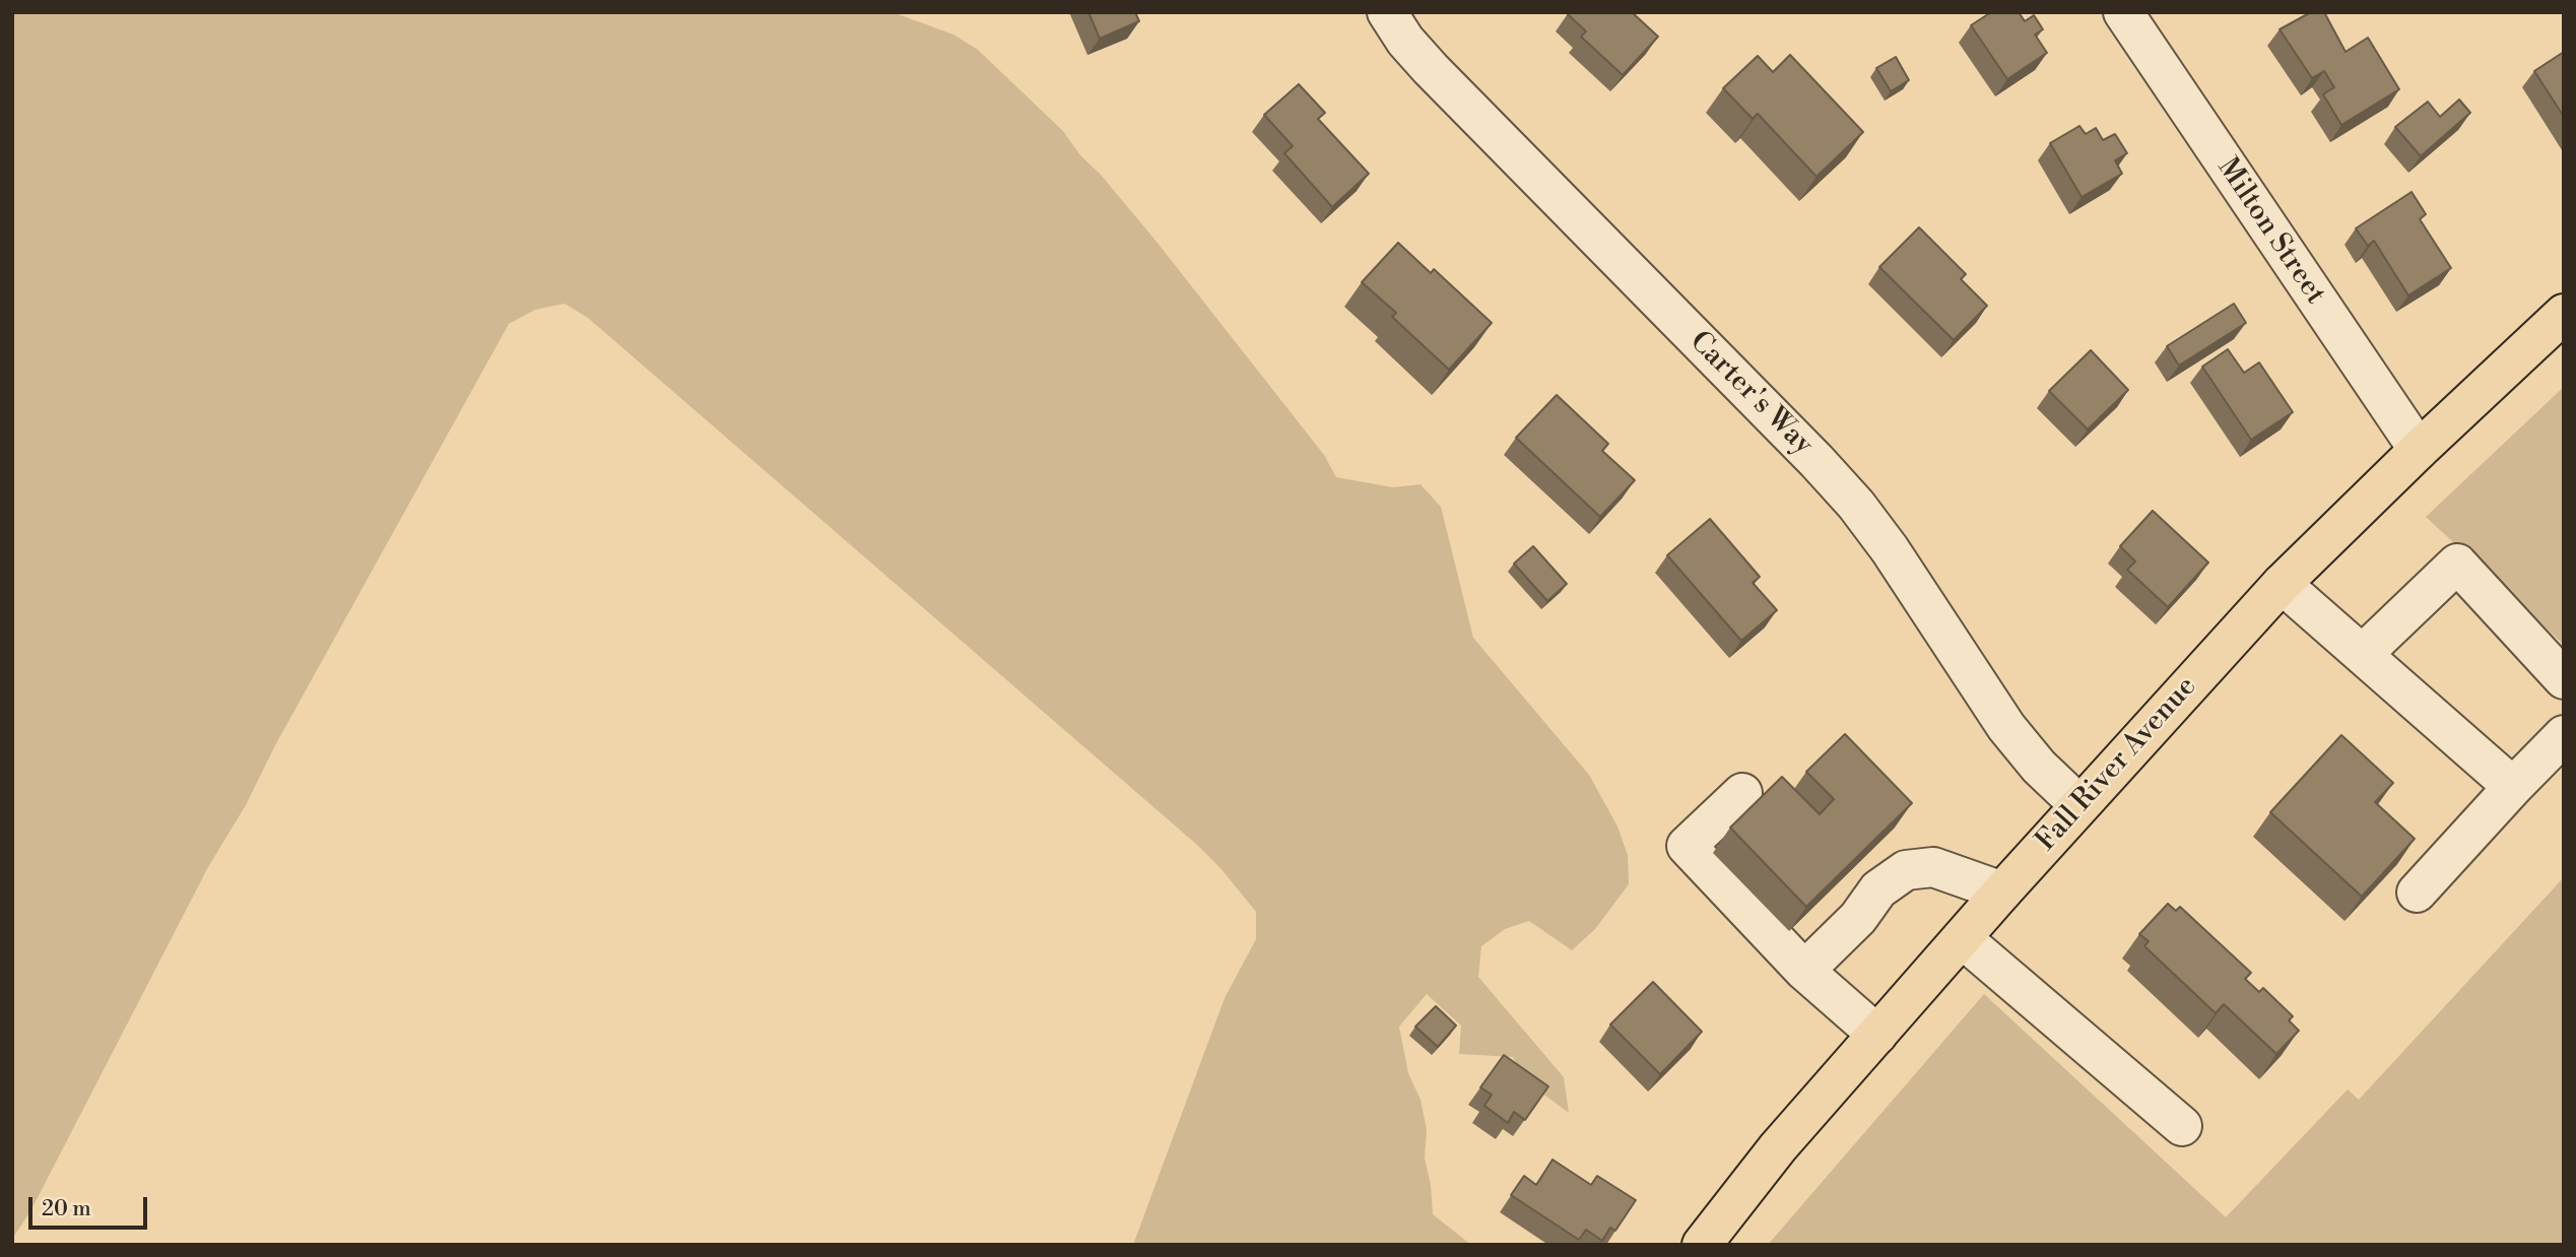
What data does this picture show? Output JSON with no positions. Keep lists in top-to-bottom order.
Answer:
{
  "streets": {
    "main road": ["Fall River Avenue"],
    "street": ["Milton Street", "Carter's Way"]
  },
  "crossings": [
    ["Milton Street", "Fall River Avenue"],
    ["Carter's Way", "Fall River Avenue"]
  ],
  "scale_bar": "20 m"
}
